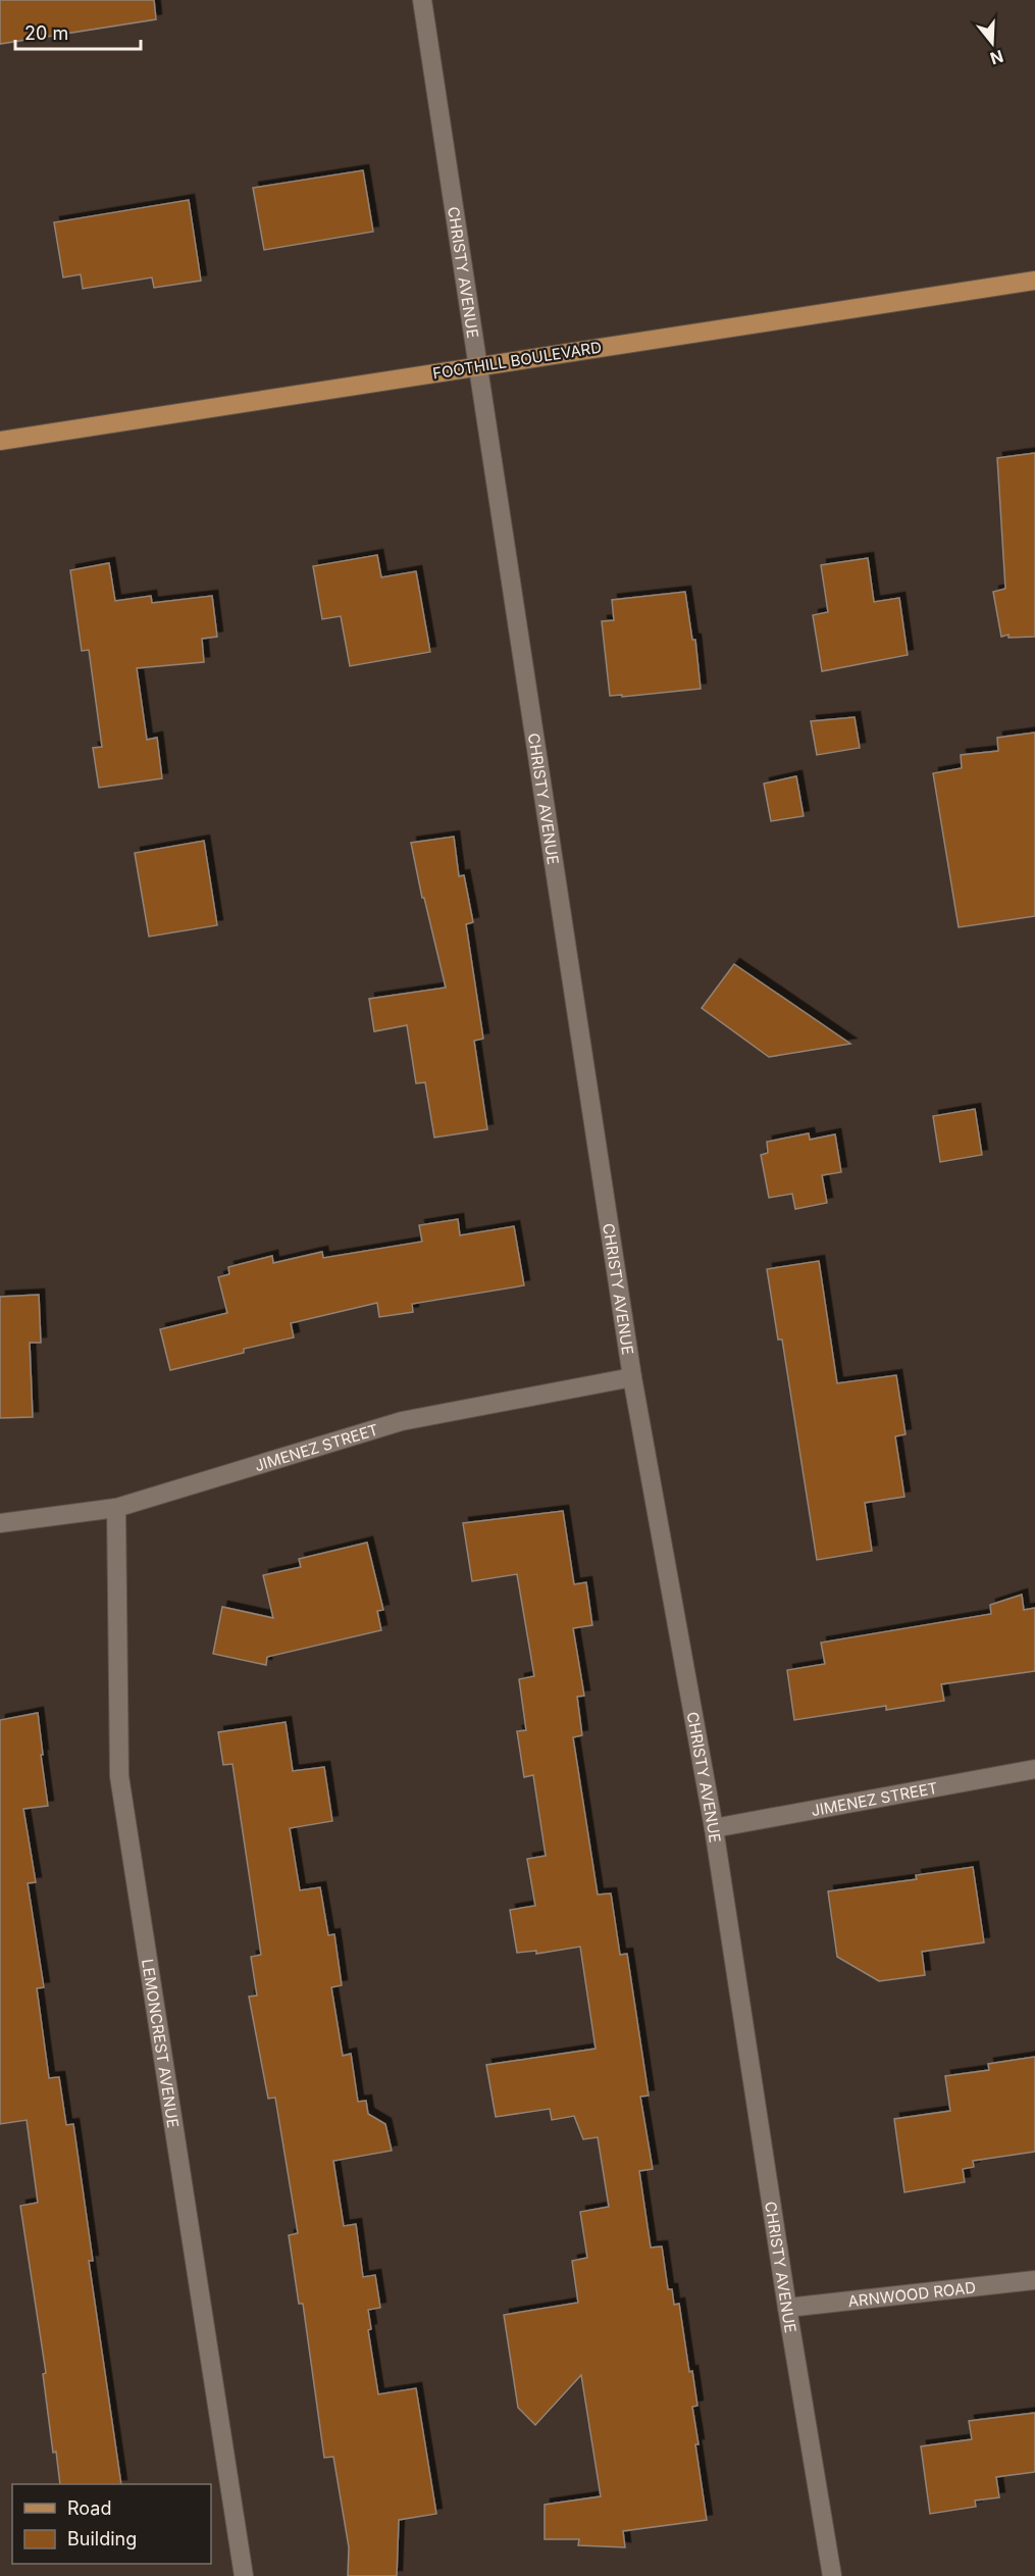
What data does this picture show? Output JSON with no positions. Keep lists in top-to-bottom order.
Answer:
{
  "streets": {
    "main road": ["FOOTHILL BOULEVARD"],
    "street": [
      "CHRISTY AVENUE",
      "JIMENEZ STREET",
      "LEMONCREST AVENUE",
      "ARNWOOD ROAD"
    ]
  },
  "crossings": [
    ["CHRISTY AVENUE", "FOOTHILL BOULEVARD"],
    ["CHRISTY AVENUE", "JIMENEZ STREET"],
    ["CHRISTY AVENUE", "ARNWOOD ROAD"],
    ["JIMENEZ STREET", "LEMONCREST AVENUE"]
  ],
  "legend": ["Road", "Building"],
  "scale_bar": "20 m",
  "north": "bottom"
}
